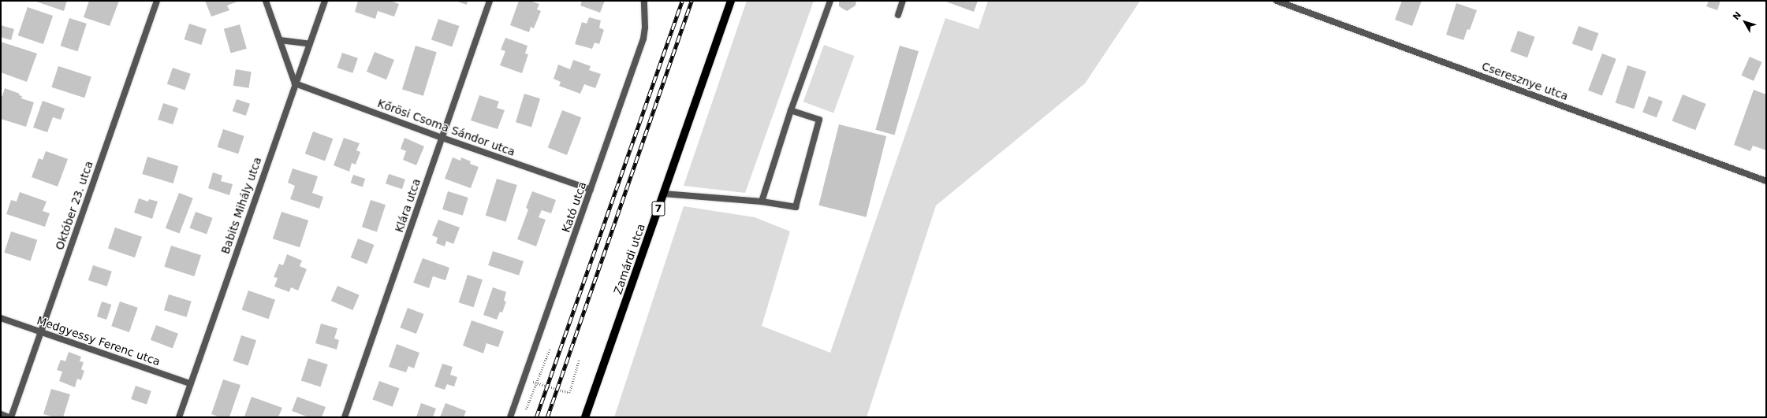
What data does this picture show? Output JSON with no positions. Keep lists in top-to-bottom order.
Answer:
{
  "streets": {
    "main road": ["7", "Zamárdi utca"],
    "street": [
      "Cseresznye utca",
      "Kőrösi Csoma Sándor utca",
      "Október 23. utca",
      "Babits Mihály utca",
      "Klára utca",
      "Kató utca",
      "Medgyessy Ferenc utca"
    ]
  },
  "crossings": [
    ["Kőrösi Csoma Sándor utca", "Babits Mihály utca"],
    ["Kőrösi Csoma Sándor utca", "Klára utca"],
    ["Kőrösi Csoma Sándor utca", "Kató utca"],
    ["Október 23. utca", "Medgyessy Ferenc utca"],
    ["Babits Mihály utca", "Medgyessy Ferenc utca"]
  ],
  "north": "top left"
}
